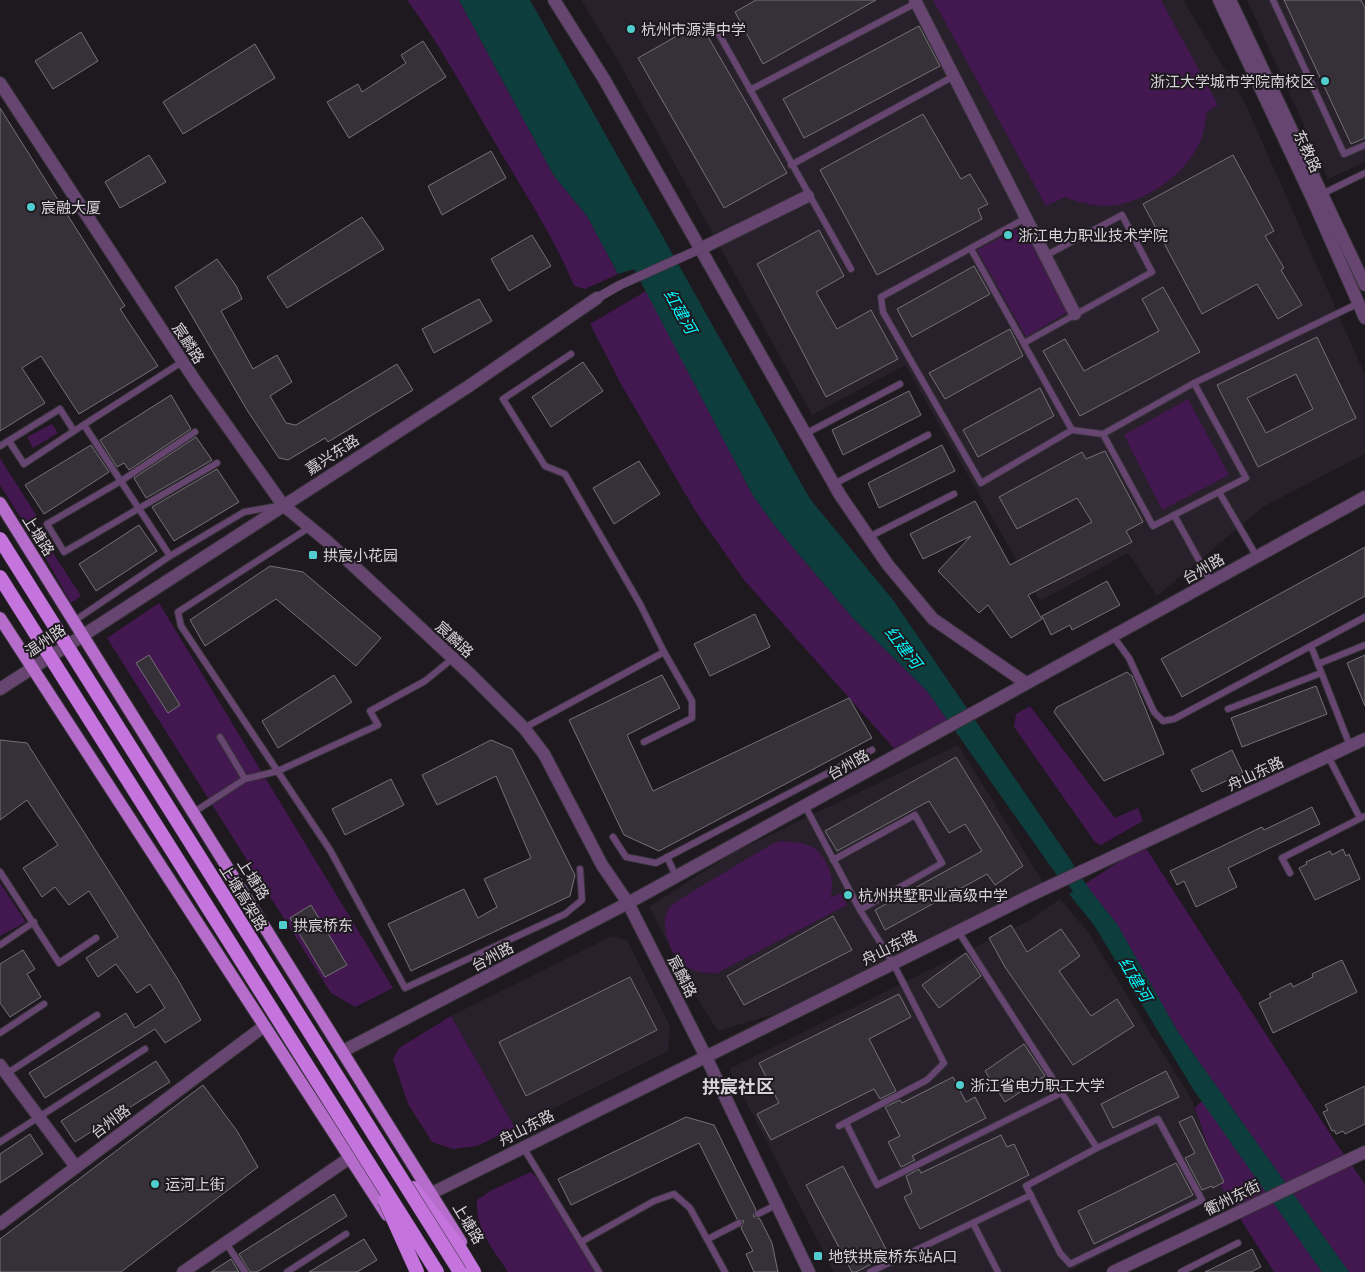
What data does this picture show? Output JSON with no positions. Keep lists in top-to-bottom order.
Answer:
{
  "streets": {
    "highway": ["上塘高架路"],
    "main road": ["上塘路"],
    "street": [
      "东教路",
      "宸麟路",
      "嘉兴东路",
      "台州路",
      "温州路",
      "舟山东路",
      "衢州东街"
    ]
  },
  "crossings": [
    ["宸麟路", "嘉兴东路"],
    ["宸麟路", "台州路"],
    ["宸麟路", "舟山东路"],
    ["嘉兴东路", "上塘路"],
    ["嘉兴东路", "温州路"],
    ["上塘路", "台州路"],
    ["上塘路", "温州路"],
    ["上塘路", "舟山东路"]
  ],
  "districts": ["拱宸社区"],
  "water": ["红建河"],
  "places": {
    "other": [
      "杭州市源清中学",
      "浙江大学城市学院南校区",
      "宸融大厦",
      "浙江电力职业技术学院",
      "杭州拱墅职业高级中学",
      "浙江省电力职工大学",
      "运河上街"
    ],
    "transit": ["拱宸小花园", "拱宸桥东", "地铁拱宸桥东站A口"]
  }
}
